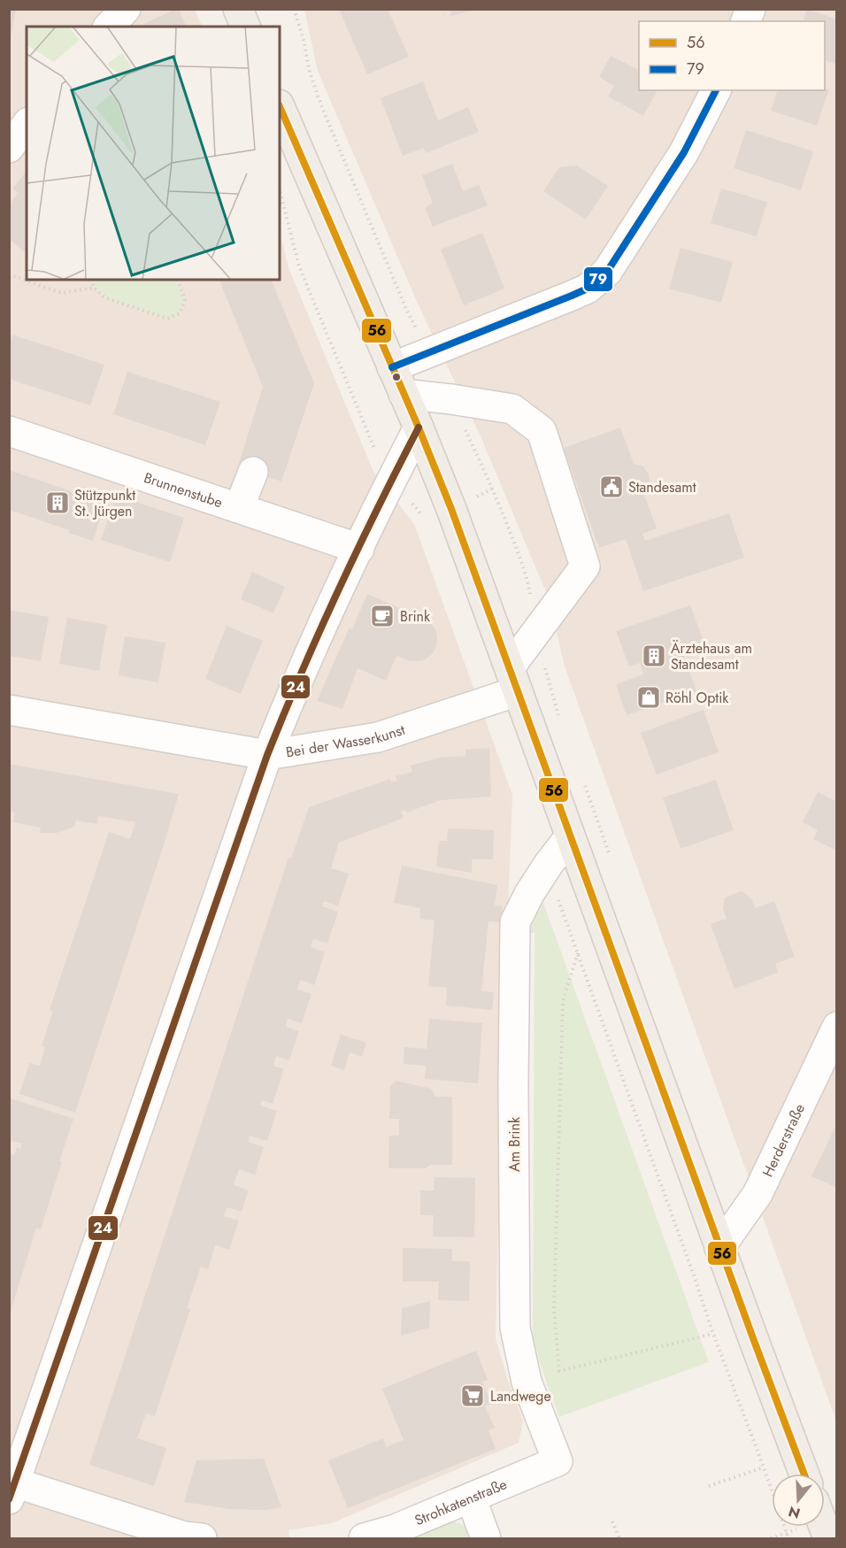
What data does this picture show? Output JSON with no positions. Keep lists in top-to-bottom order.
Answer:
{
  "streets": {
    "street": [
      "Brunnenstube",
      "Bei der Wasserkunst",
      "Herderstraße",
      "Am Brink",
      "Strohkatenstraße"
    ]
  },
  "crossings": [
    ["Am Brink", "Strohkatenstraße"]
  ],
  "places": {
    "public building": ["Standesamt"],
    "building": ["Stützpunkt St. Jürgen", "Ärztehaus am Standesamt"],
    "cafe": ["Brink"],
    "shop": ["Röhl Optik"],
    "supermarket": ["Landwege"]
  },
  "lines": ["transit line 79", "transit line 56", "transit line 24"],
  "legend": ["56", "79"],
  "north": "bottom"
}
